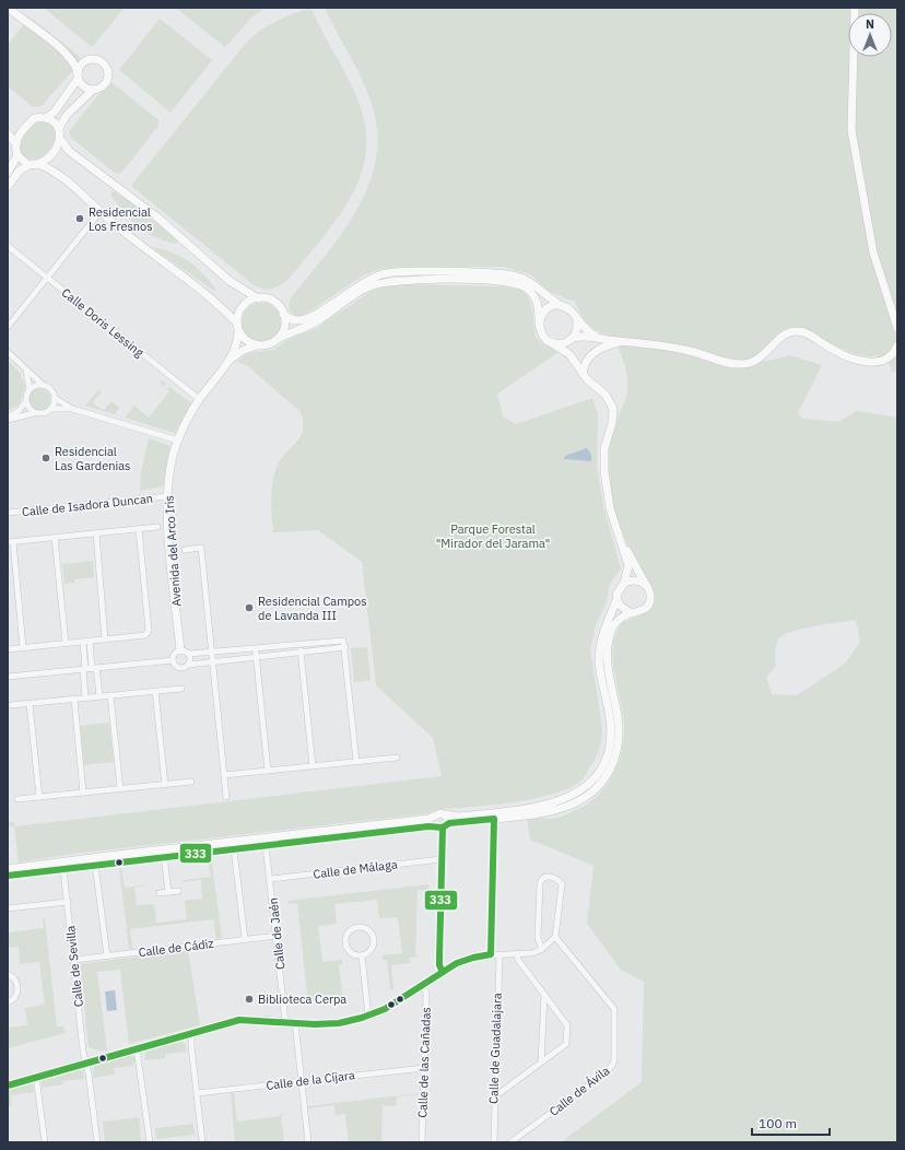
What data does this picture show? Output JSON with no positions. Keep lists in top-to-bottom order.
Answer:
{
  "streets": {
    "main road": ["Avenida del Arco Iris"],
    "street": [
      "Calle Doris Lessing",
      "Calle de Isadora Duncan",
      "Calle de Málaga",
      "Calle de Jaén",
      "Calle de Cádiz",
      "Calle de Sevilla",
      "Calle de Guadalajara",
      "Calle de las Cañadas",
      "Calle de la Cíjara",
      "Calle de Ávila"
    ]
  },
  "crossings": [
    ["Calle Doris Lessing", "Avenida del Arco Iris"],
    ["Calle de Isadora Duncan", "Avenida del Arco Iris"],
    ["Calle de Málaga", "Calle de Jaén"],
    ["Calle de Jaén", "Calle de Cádiz"],
    ["Calle de Cádiz", "Calle de Sevilla"],
    ["Calle de las Cañadas", "Calle de la Cíjara"]
  ],
  "parks": ["Parque Forestal \"Mirador del Jarama\""],
  "places": [
    "Residencial Los Fresnos",
    "Residencial Las Gardenias",
    "Residencial Campos de Lavanda III",
    "Biblioteca Cerpa"
  ],
  "lines": ["transit line 333"],
  "scale_bar": "100 m",
  "north": "top"
}
